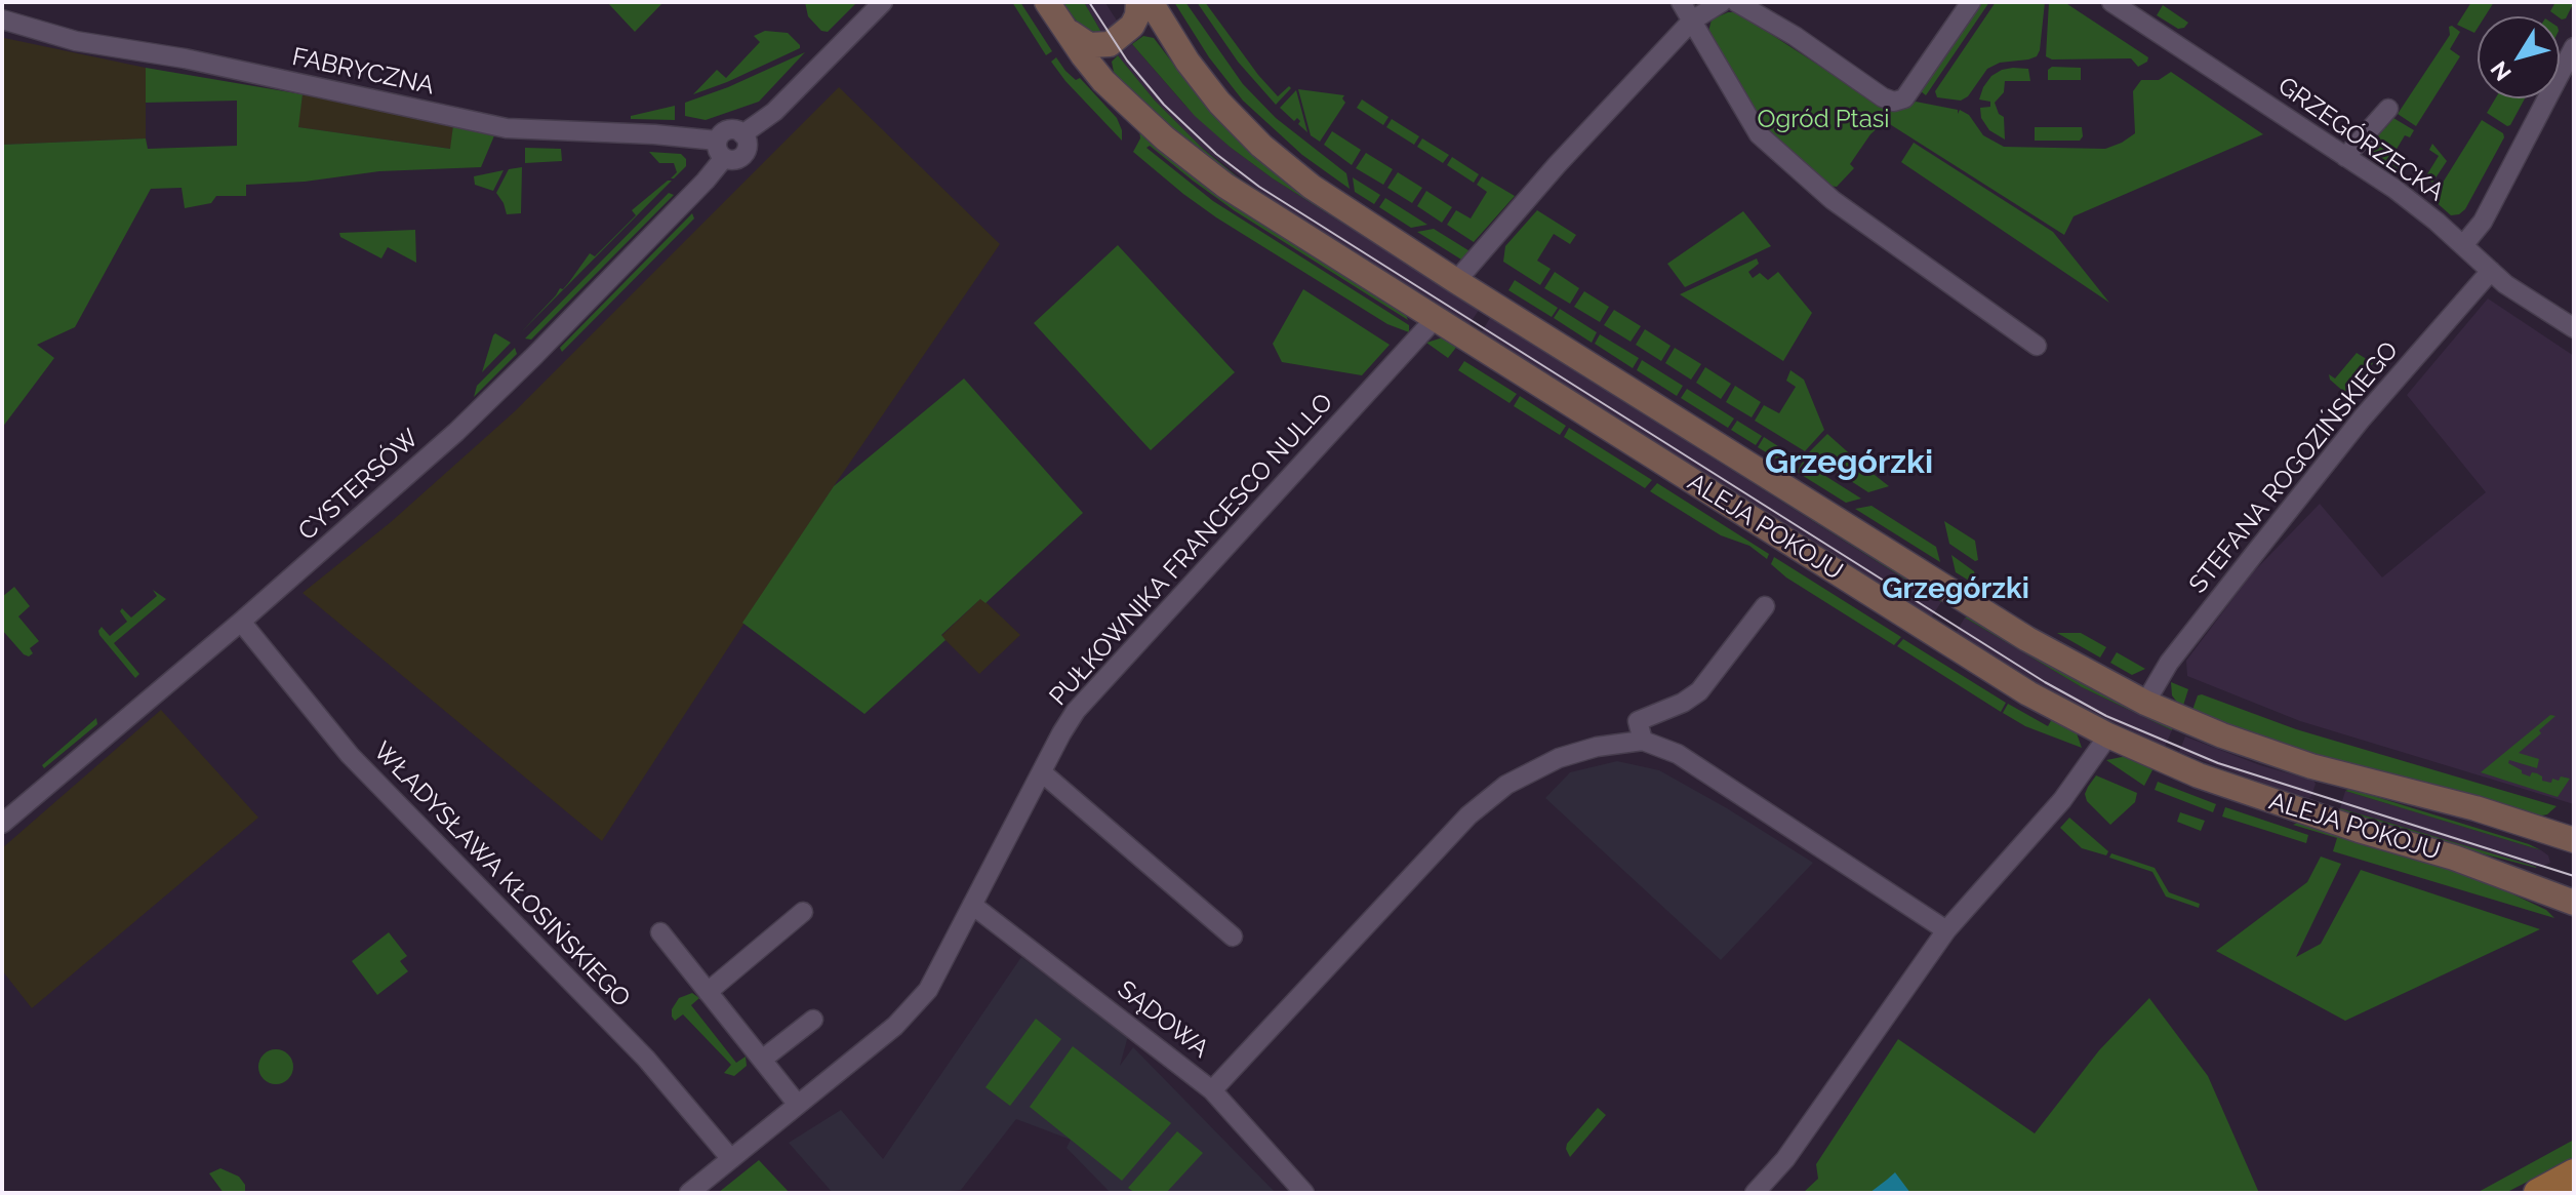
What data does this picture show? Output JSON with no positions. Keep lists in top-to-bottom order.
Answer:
{
  "streets": {
    "main road": ["ALEJA POKOJU"],
    "street": [
      "FABRYCZNA",
      "GRZEGÓRZECKA",
      "STEFANA ROGOZIŃSKIEGO",
      "CYSTERSÓW",
      "PUŁKOWNIKA FRANCESCO NULLO",
      "WŁADYSŁAWA KŁOSIŃSKIEGO",
      "SĄDOWA"
    ]
  },
  "crossings": [
    ["FABRYCZNA", "CYSTERSÓW"],
    ["GRZEGÓRZECKA", "STEFANA ROGOZIŃSKIEGO"],
    ["STEFANA ROGOZIŃSKIEGO", "ALEJA POKOJU"],
    ["CYSTERSÓW", "WŁADYSŁAWA KŁOSIŃSKIEGO"],
    ["ALEJA POKOJU", "PUŁKOWNIKA FRANCESCO NULLO"],
    ["PUŁKOWNIKA FRANCESCO NULLO", "WŁADYSŁAWA KŁOSIŃSKIEGO"],
    ["PUŁKOWNIKA FRANCESCO NULLO", "SĄDOWA"]
  ],
  "districts": ["Grzegórzki", "Grzegórzki"],
  "parks": ["Ogród Ptasi"],
  "north": "bottom left"
}
